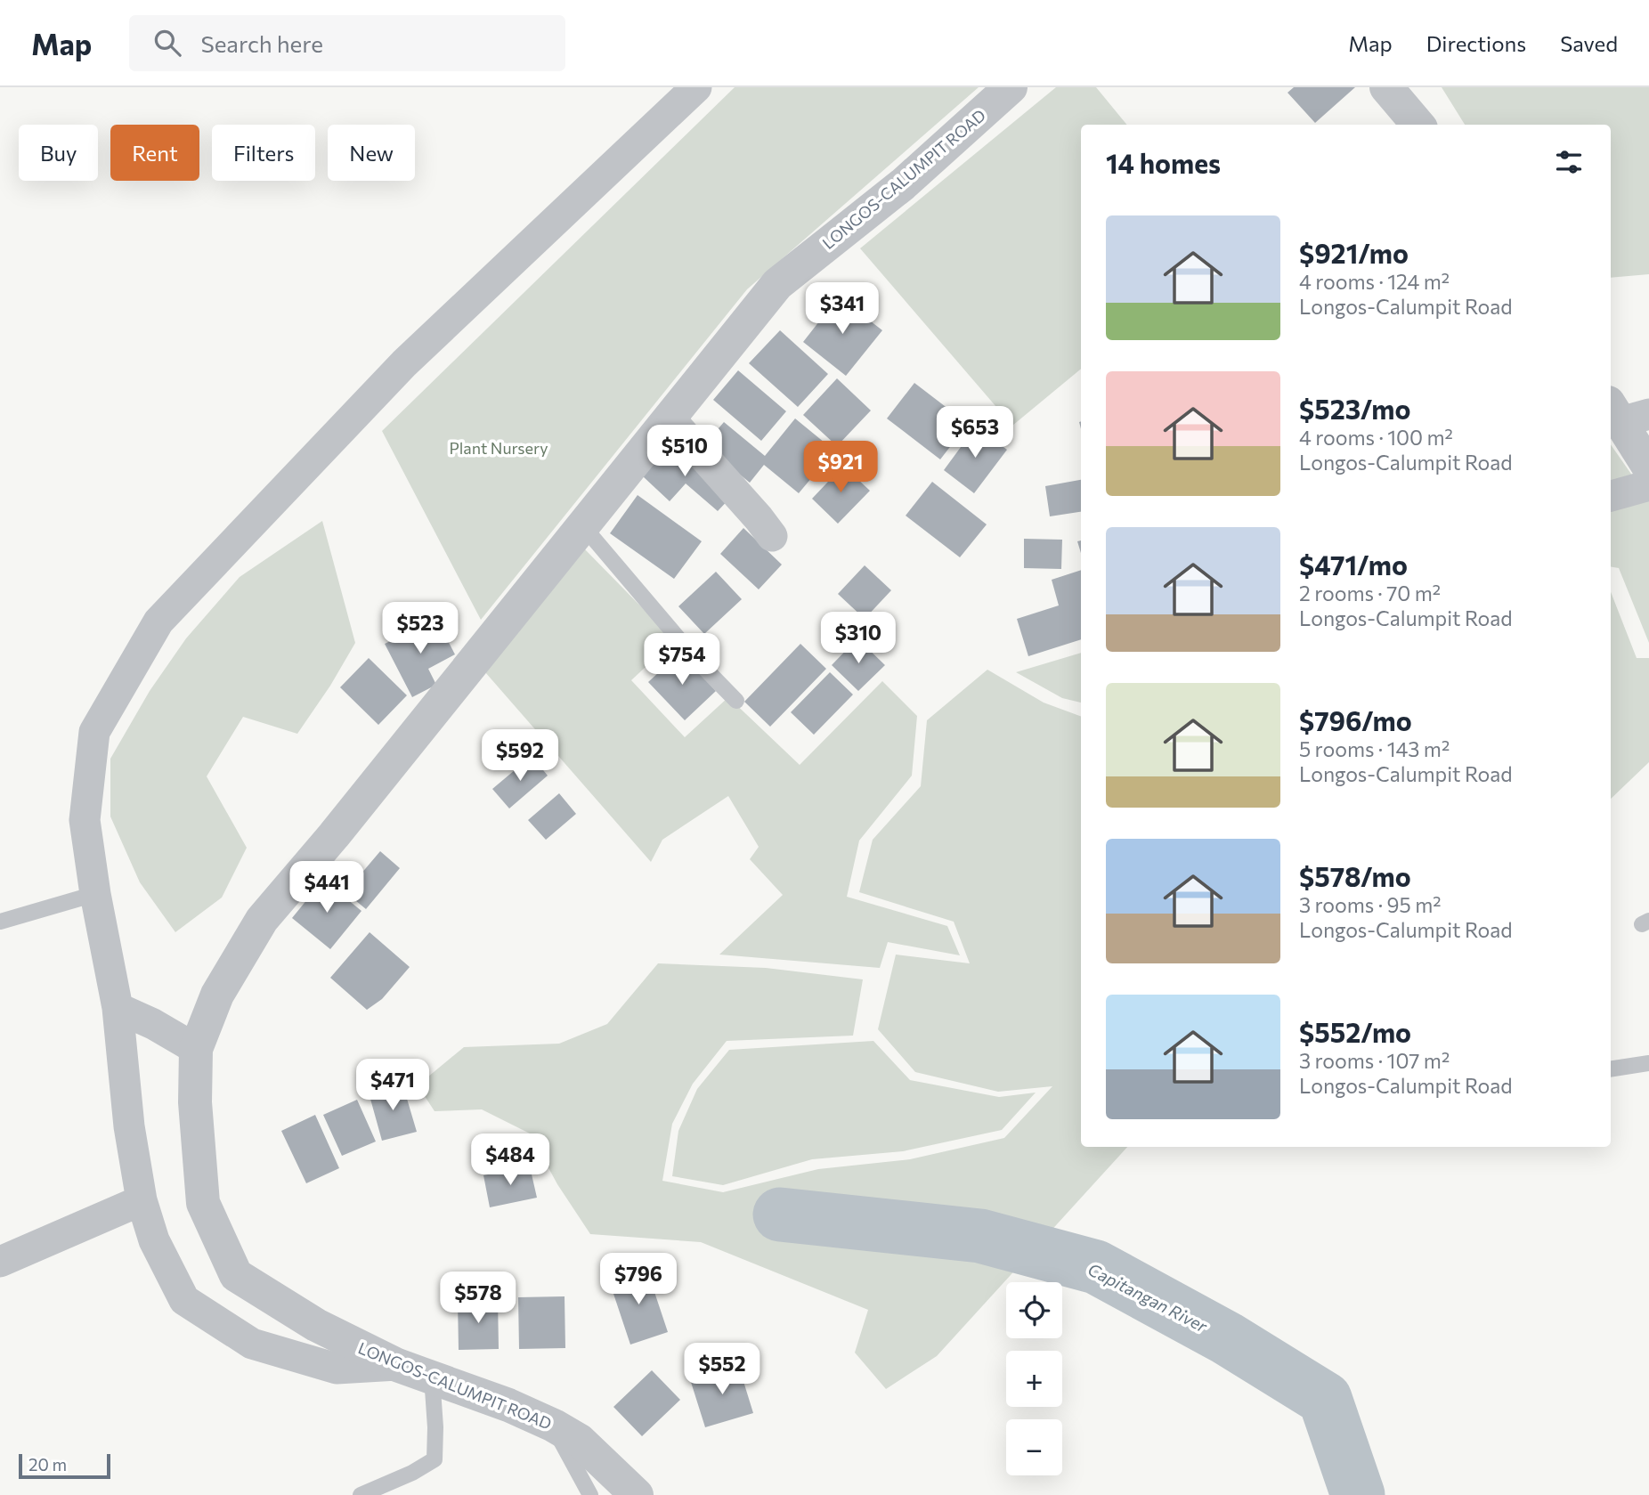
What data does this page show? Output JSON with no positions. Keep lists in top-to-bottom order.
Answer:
{
  "streets": {
    "street": ["LONGOS-CALUMPIT ROAD"]
  },
  "water": ["Capitangan River"],
  "parks": ["Plant Nursery"],
  "scale_bar": "20 m",
  "page": {
    "header": "Map",
    "search": "Search here",
    "nav": ["Map", "Directions", "Saved"],
    "chip": [
      "Buy",
      "Rent",
      "Filters",
      "New"
    ],
    "heading": "14 homes",
    "list": [
      {
        "name": "$921/mo",
        "note": "4 rooms · 124 m² · Longos-Calumpit Road"
      },
      {
        "name": "$523/mo",
        "note": "4 rooms · 100 m² · Longos-Calumpit Road"
      },
      {
        "name": "$471/mo",
        "note": "2 rooms · 70 m² · Longos-Calumpit Road"
      },
      {
        "name": "$796/mo",
        "note": "5 rooms · 143 m² · Longos-Calumpit Road"
      },
      {
        "name": "$578/mo",
        "note": "3 rooms · 95 m² · Longos-Calumpit Road"
      },
      {
        "name": "$552/mo",
        "note": "3 rooms · 107 m² · Longos-Calumpit Road"
      }
    ],
    "price": [
      "$341",
      "$653",
      "$510",
      "$921",
      "$523",
      "$310",
      "$754",
      "$592",
      "$441",
      "$471",
      "$484",
      "$796",
      "$578",
      "$552"
    ],
    "map_buttons": ["+", "−"],
    "scale": "20 m"
  }
}
